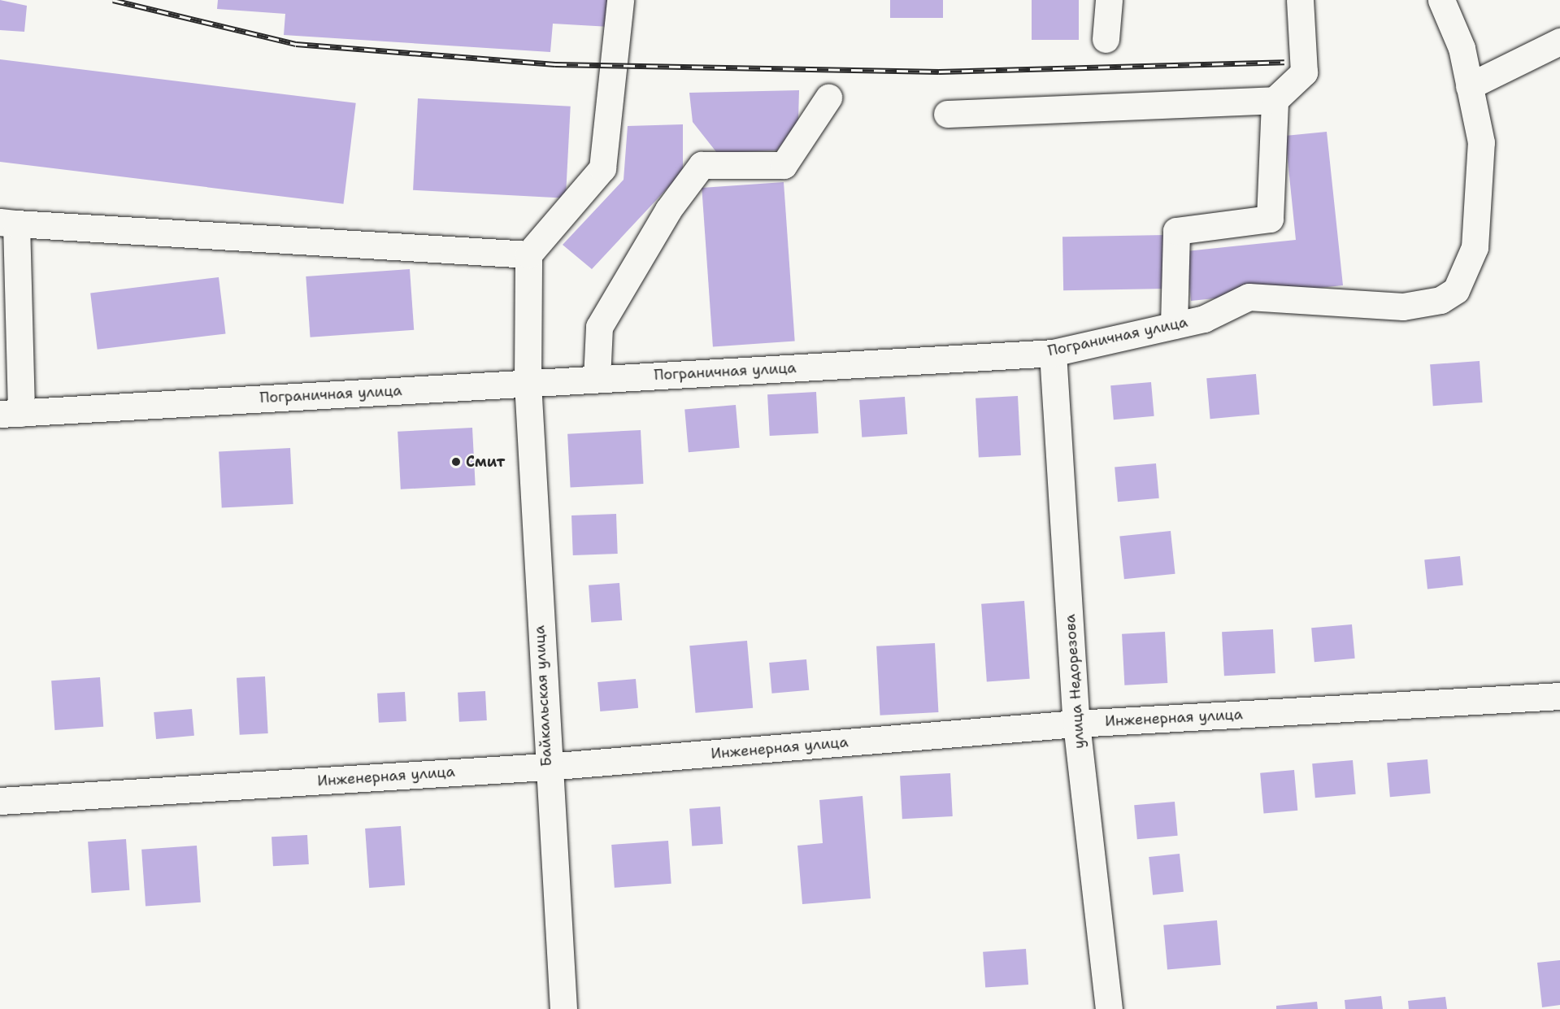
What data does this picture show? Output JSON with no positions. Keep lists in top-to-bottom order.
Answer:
{
  "streets": {
    "street": [
      "Пограничная улица",
      "улица Недорезова",
      "Байкальская улица",
      "Инженерная улица"
    ]
  },
  "crossings": [
    ["Пограничная улица", "улица Недорезова"],
    ["Пограничная улица", "Байкальская улица"],
    ["улица Недорезова", "Инженерная улица"],
    ["Байкальская улица", "Инженерная улица"]
  ],
  "places": ["Смит"]
}
